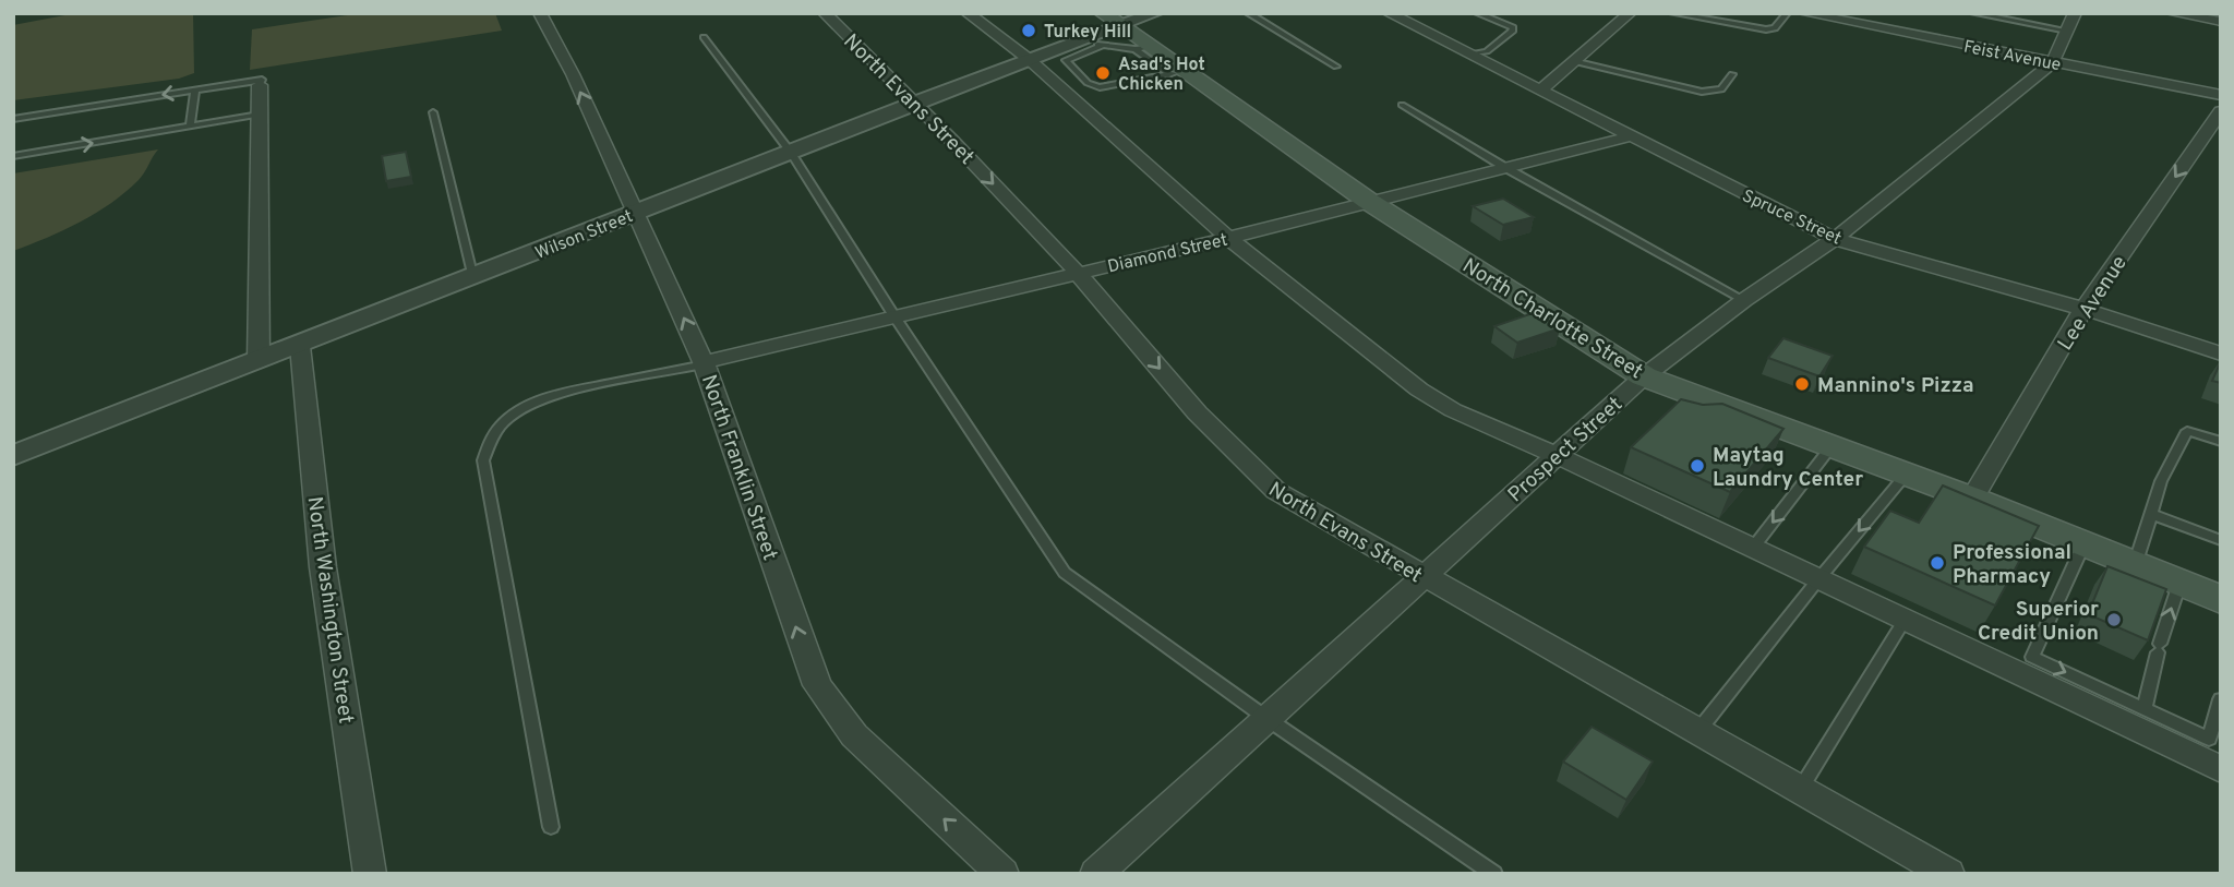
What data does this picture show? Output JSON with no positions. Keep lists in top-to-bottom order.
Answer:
{
  "streets": {
    "main road": ["North Charlotte Street"],
    "street": [
      "Feist Avenue",
      "North Evans Street",
      "Spruce Street",
      "Wilson Street",
      "Diamond Street",
      "Lee Avenue",
      "Prospect Street",
      "North Franklin Street",
      "North Washington Street"
    ]
  },
  "crossings": [
    ["Feist Avenue", "Prospect Street"],
    ["North Evans Street", "Wilson Street"],
    ["North Evans Street", "Diamond Street"],
    ["North Evans Street", "Prospect Street"],
    ["Spruce Street", "Diamond Street"],
    ["Spruce Street", "Lee Avenue"],
    ["Spruce Street", "Prospect Street"],
    ["Wilson Street", "North Charlotte Street"],
    ["Wilson Street", "North Franklin Street"],
    ["Wilson Street", "North Washington Street"],
    ["Diamond Street", "North Charlotte Street"],
    ["Diamond Street", "North Franklin Street"],
    ["Lee Avenue", "North Charlotte Street"],
    ["North Charlotte Street", "Prospect Street"]
  ],
  "one_way": ["Lee Avenue", "North Franklin Street"],
  "places": [
    "Turkey Hill",
    "Asad's Hot Chicken",
    "Mannino's Pizza",
    "Maytag Laundry Center",
    "Professional Pharmacy",
    "Superior Credit Union"
  ]
}
